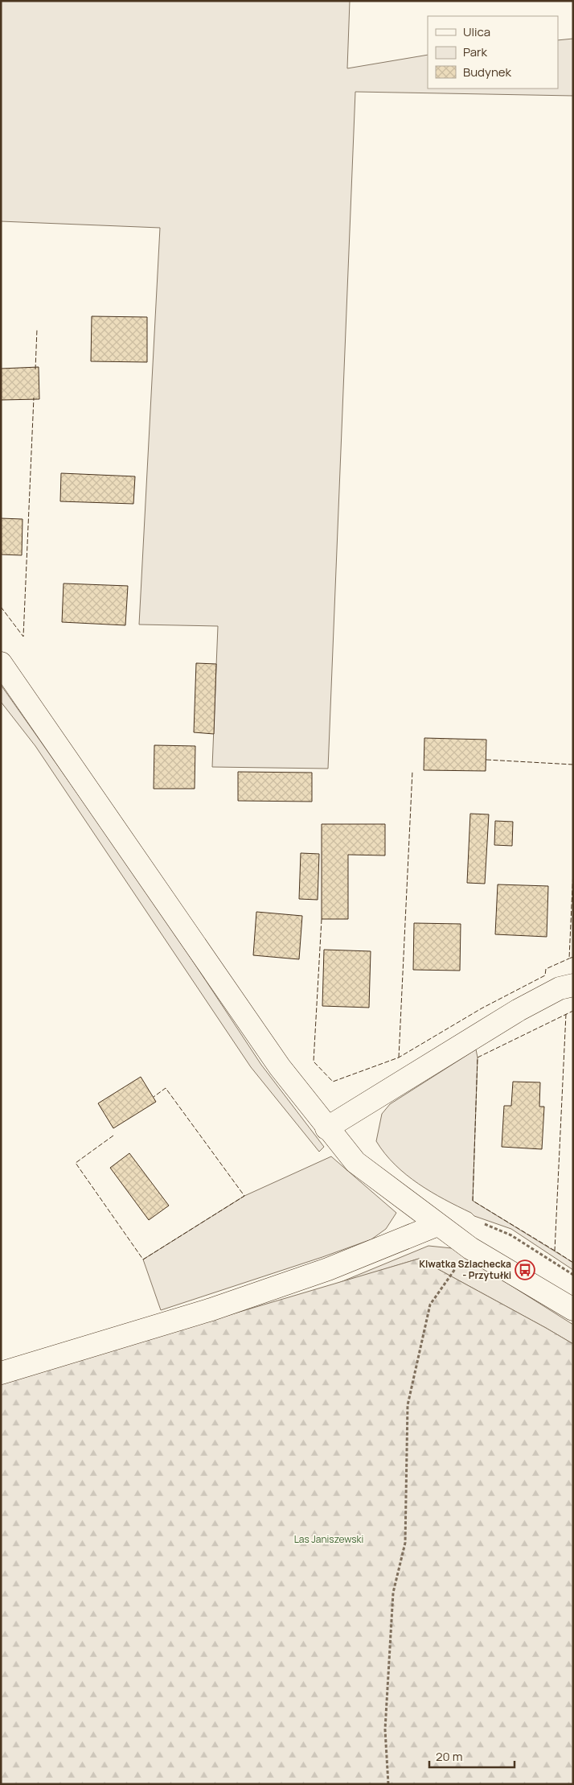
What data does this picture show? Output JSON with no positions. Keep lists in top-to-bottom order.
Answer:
{
  "parks": ["Las Janiszewski"],
  "places": {
    "bus stop": ["Klwatka Szlachecka - Przytułki"]
  },
  "legend": ["Ulica", "Park", "Budynek"],
  "scale_bar": "20 m"
}
